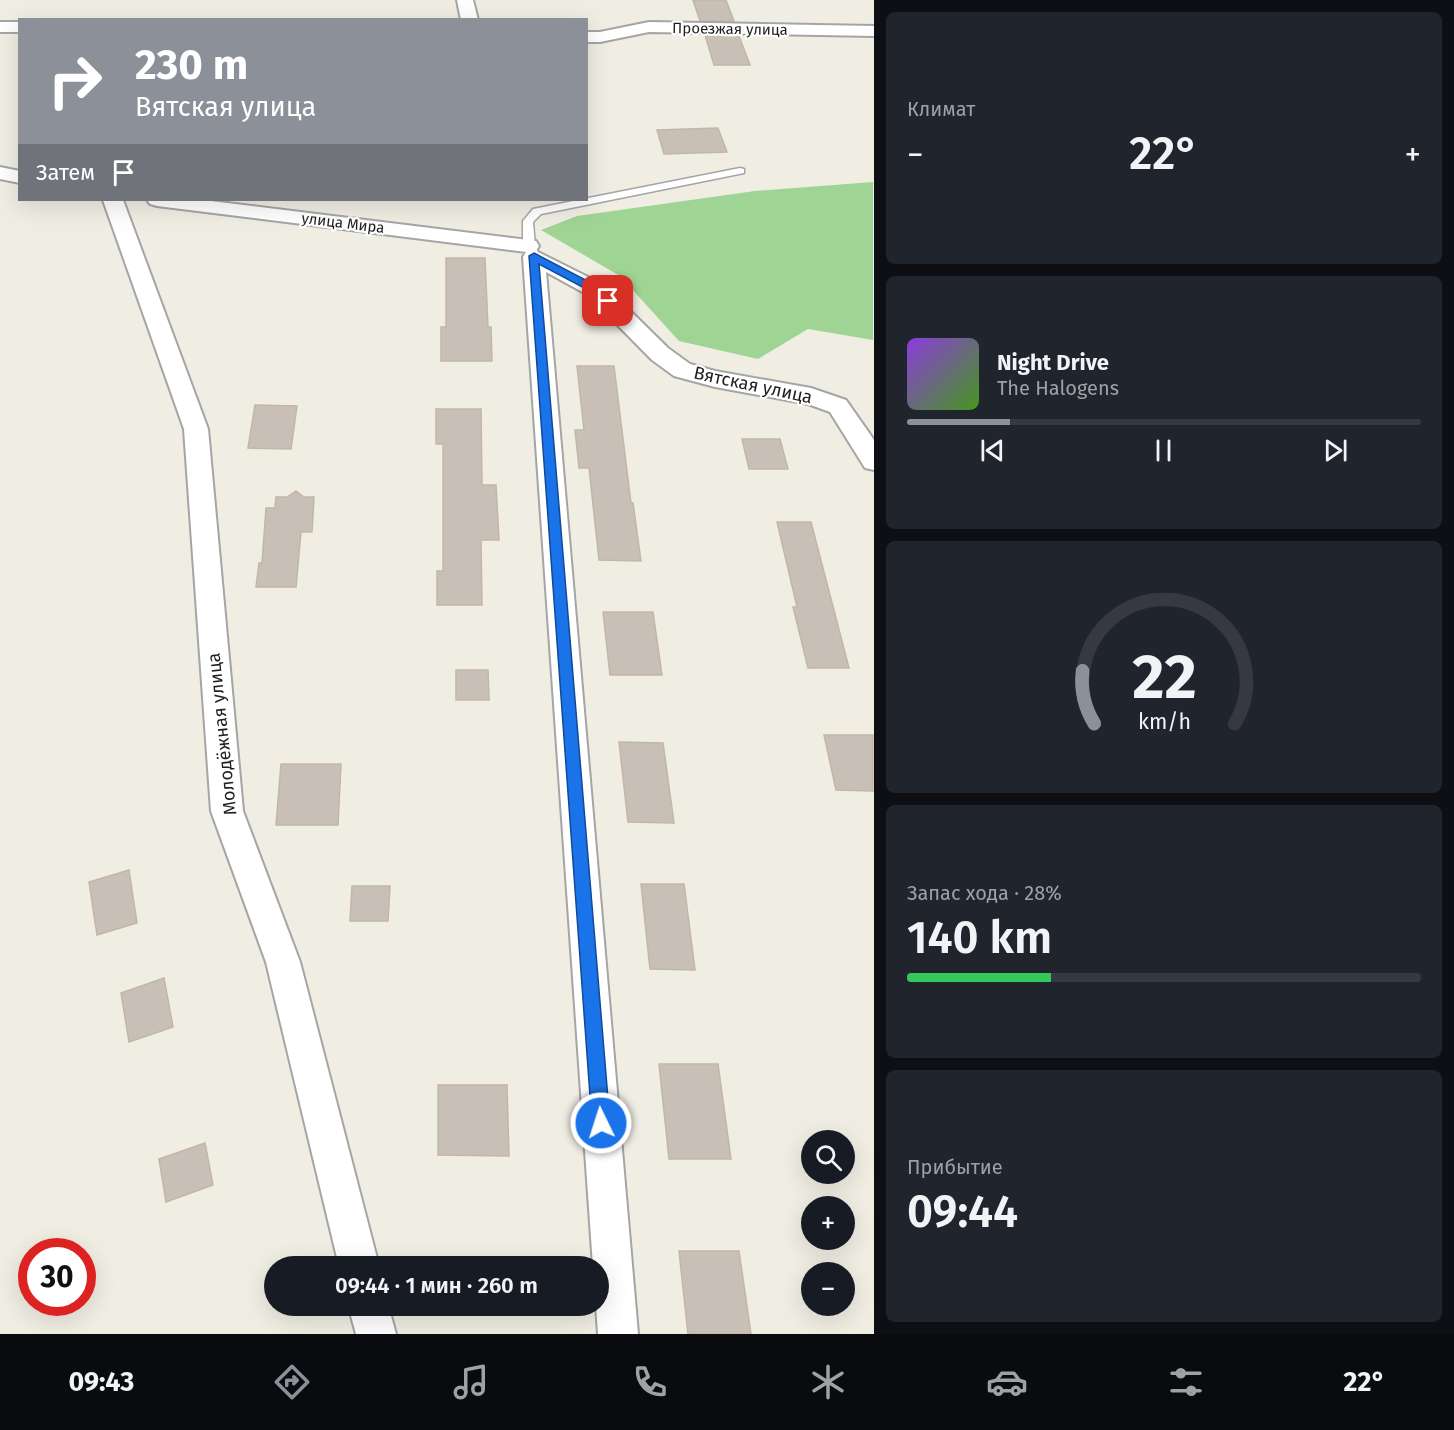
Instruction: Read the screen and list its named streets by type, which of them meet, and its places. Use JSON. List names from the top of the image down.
{
  "streets": {
    "street": [
      "Проезжая улица",
      "улица Мира",
      "Вятская улица",
      "Молодёжная улица"
    ]
  },
  "crossings": [
    ["улица Мира", "Вятская улица"]
  ],
  "page": {
    "tile": [
      "Климат",
      ["Запас хода · 28%", "140 km"],
      ["Прибытие", "09:44"]
    ],
    "turn": ["230 m", "Вятская улица"],
    "heat": ["−", "22°", "+"],
    "then": "Затем",
    "song": ["Night Drive", "The Halogens"],
    "map_buttons": ["+", "−"],
    "limit": "30",
    "trip": "09:44 · 1 мин · 260 m",
    "tabs": ["09:43", "22°"],
    "gauge": ["22", "km/h"]
  }
}
